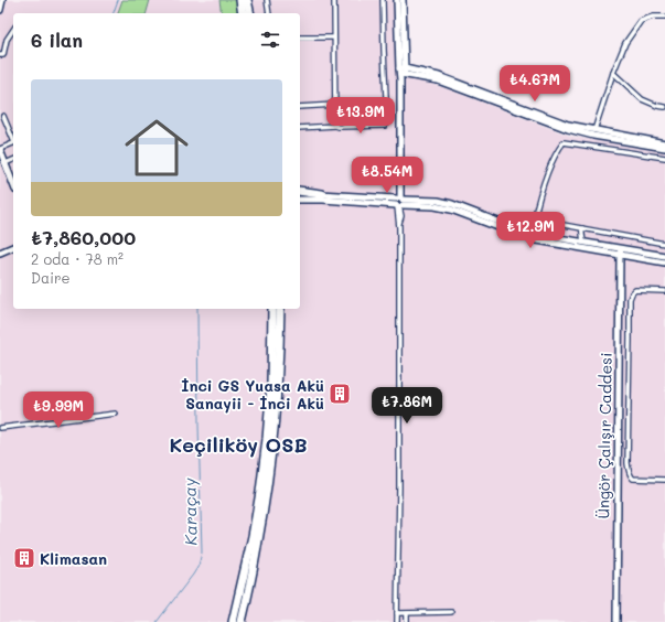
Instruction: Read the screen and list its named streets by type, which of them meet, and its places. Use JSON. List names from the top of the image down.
{
  "streets": {
    "street": ["Üngör Çalışır Caddesi"]
  },
  "districts": ["Keçiliköy OSB"],
  "water": ["Karaçay"],
  "places": {
    "building": ["İnci GS Yuasa Akü Sanayii - İnci Akü", "Klimasan"]
  },
  "page": {
    "heading": "6 ilan",
    "price": [
      "₺4.67M",
      "₺13.9M",
      "₺8.54M",
      "₺12.9M",
      "₺7.86M",
      "₺9.99M"
    ],
    "list": [
      {
        "name": "₺7,860,000",
        "note": "2 oda · 78 m² · Daire"
      }
    ]
  }
}
